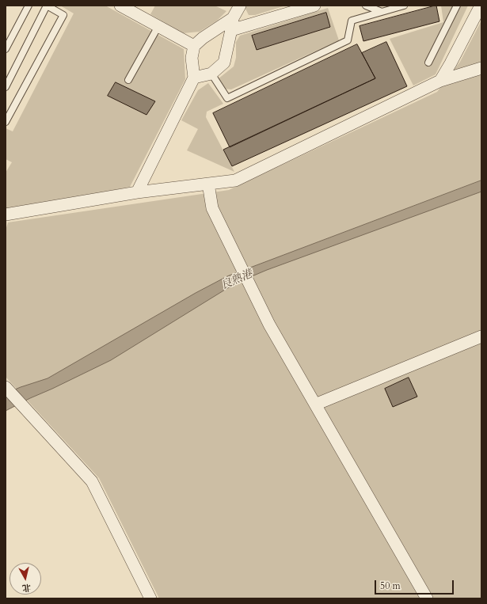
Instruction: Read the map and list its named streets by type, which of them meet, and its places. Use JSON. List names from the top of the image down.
{
  "water": ["良熟港"],
  "scale_bar": "50 m",
  "north": "bottom"
}
